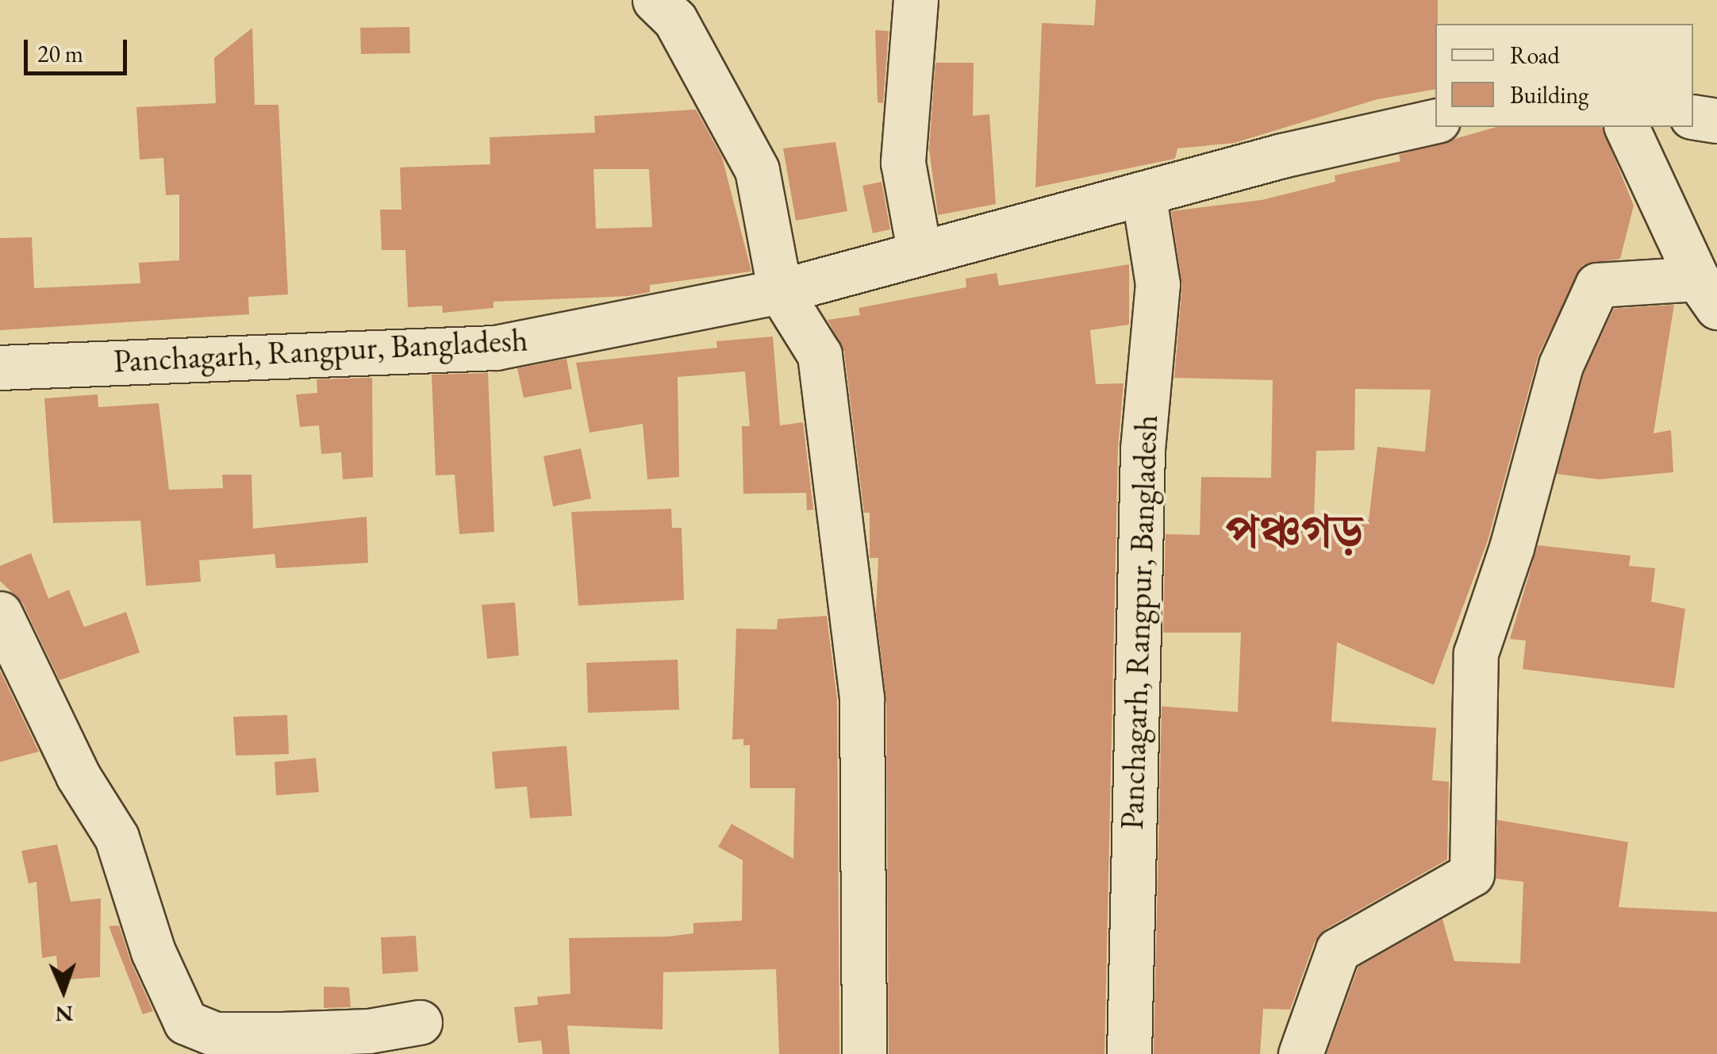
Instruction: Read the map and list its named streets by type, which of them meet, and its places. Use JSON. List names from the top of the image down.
{
  "streets": {
    "street": ["Panchagarh, Rangpur, Bangladesh"]
  },
  "districts": ["পঞ্চগড়"],
  "legend": ["Road", "Building"],
  "scale_bar": "20 m",
  "north": "bottom"
}
